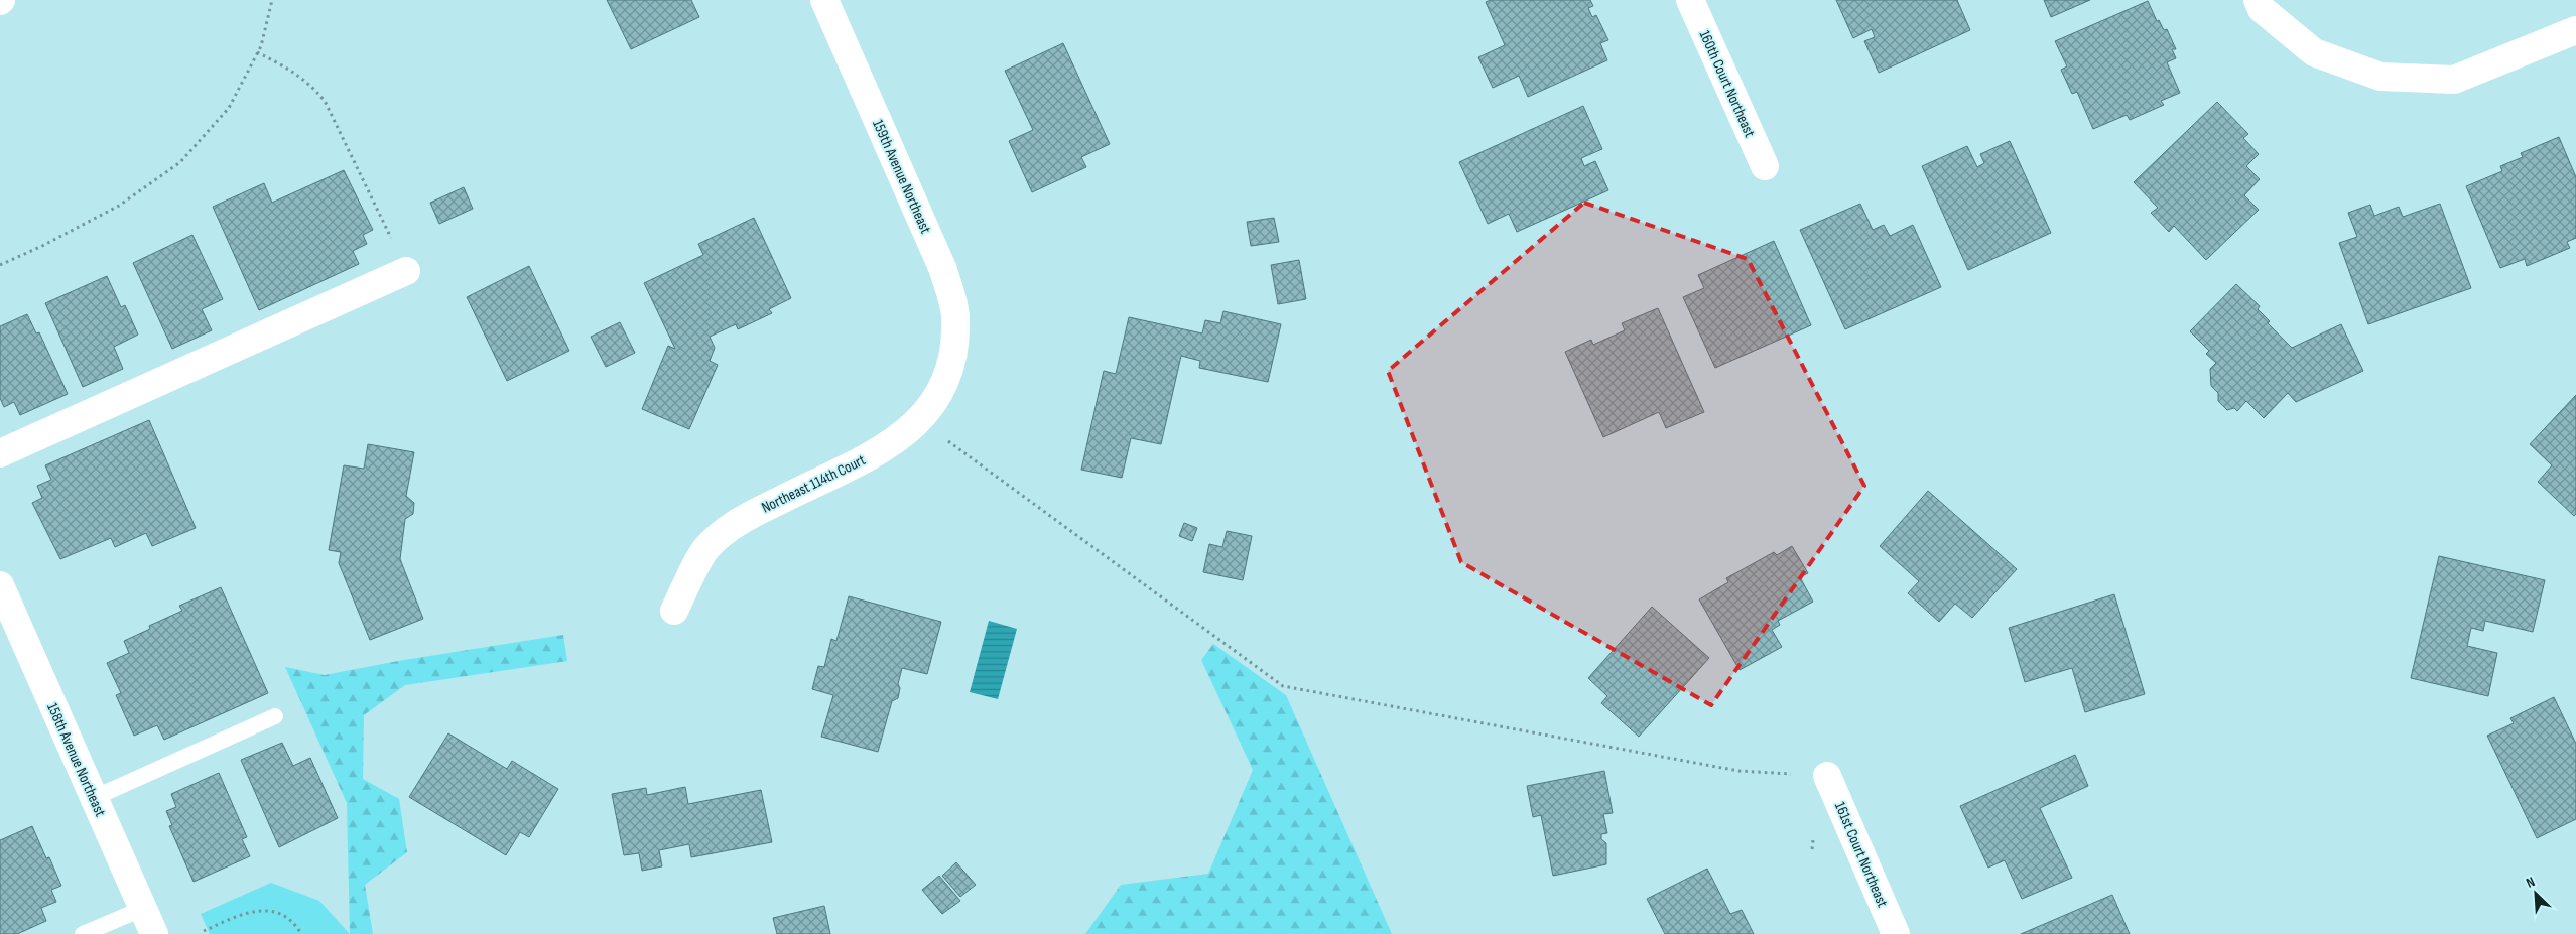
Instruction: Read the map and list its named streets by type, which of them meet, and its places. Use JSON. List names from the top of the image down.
{
  "streets": {
    "street": [
      "160th Court Northeast",
      "159th Avenue Northeast",
      "Northeast 114th Court",
      "158th Avenue Northeast",
      "161st Court Northeast"
    ]
  },
  "crossings": [
    ["159th Avenue Northeast", "Northeast 114th Court"]
  ],
  "north": "top left"
}
